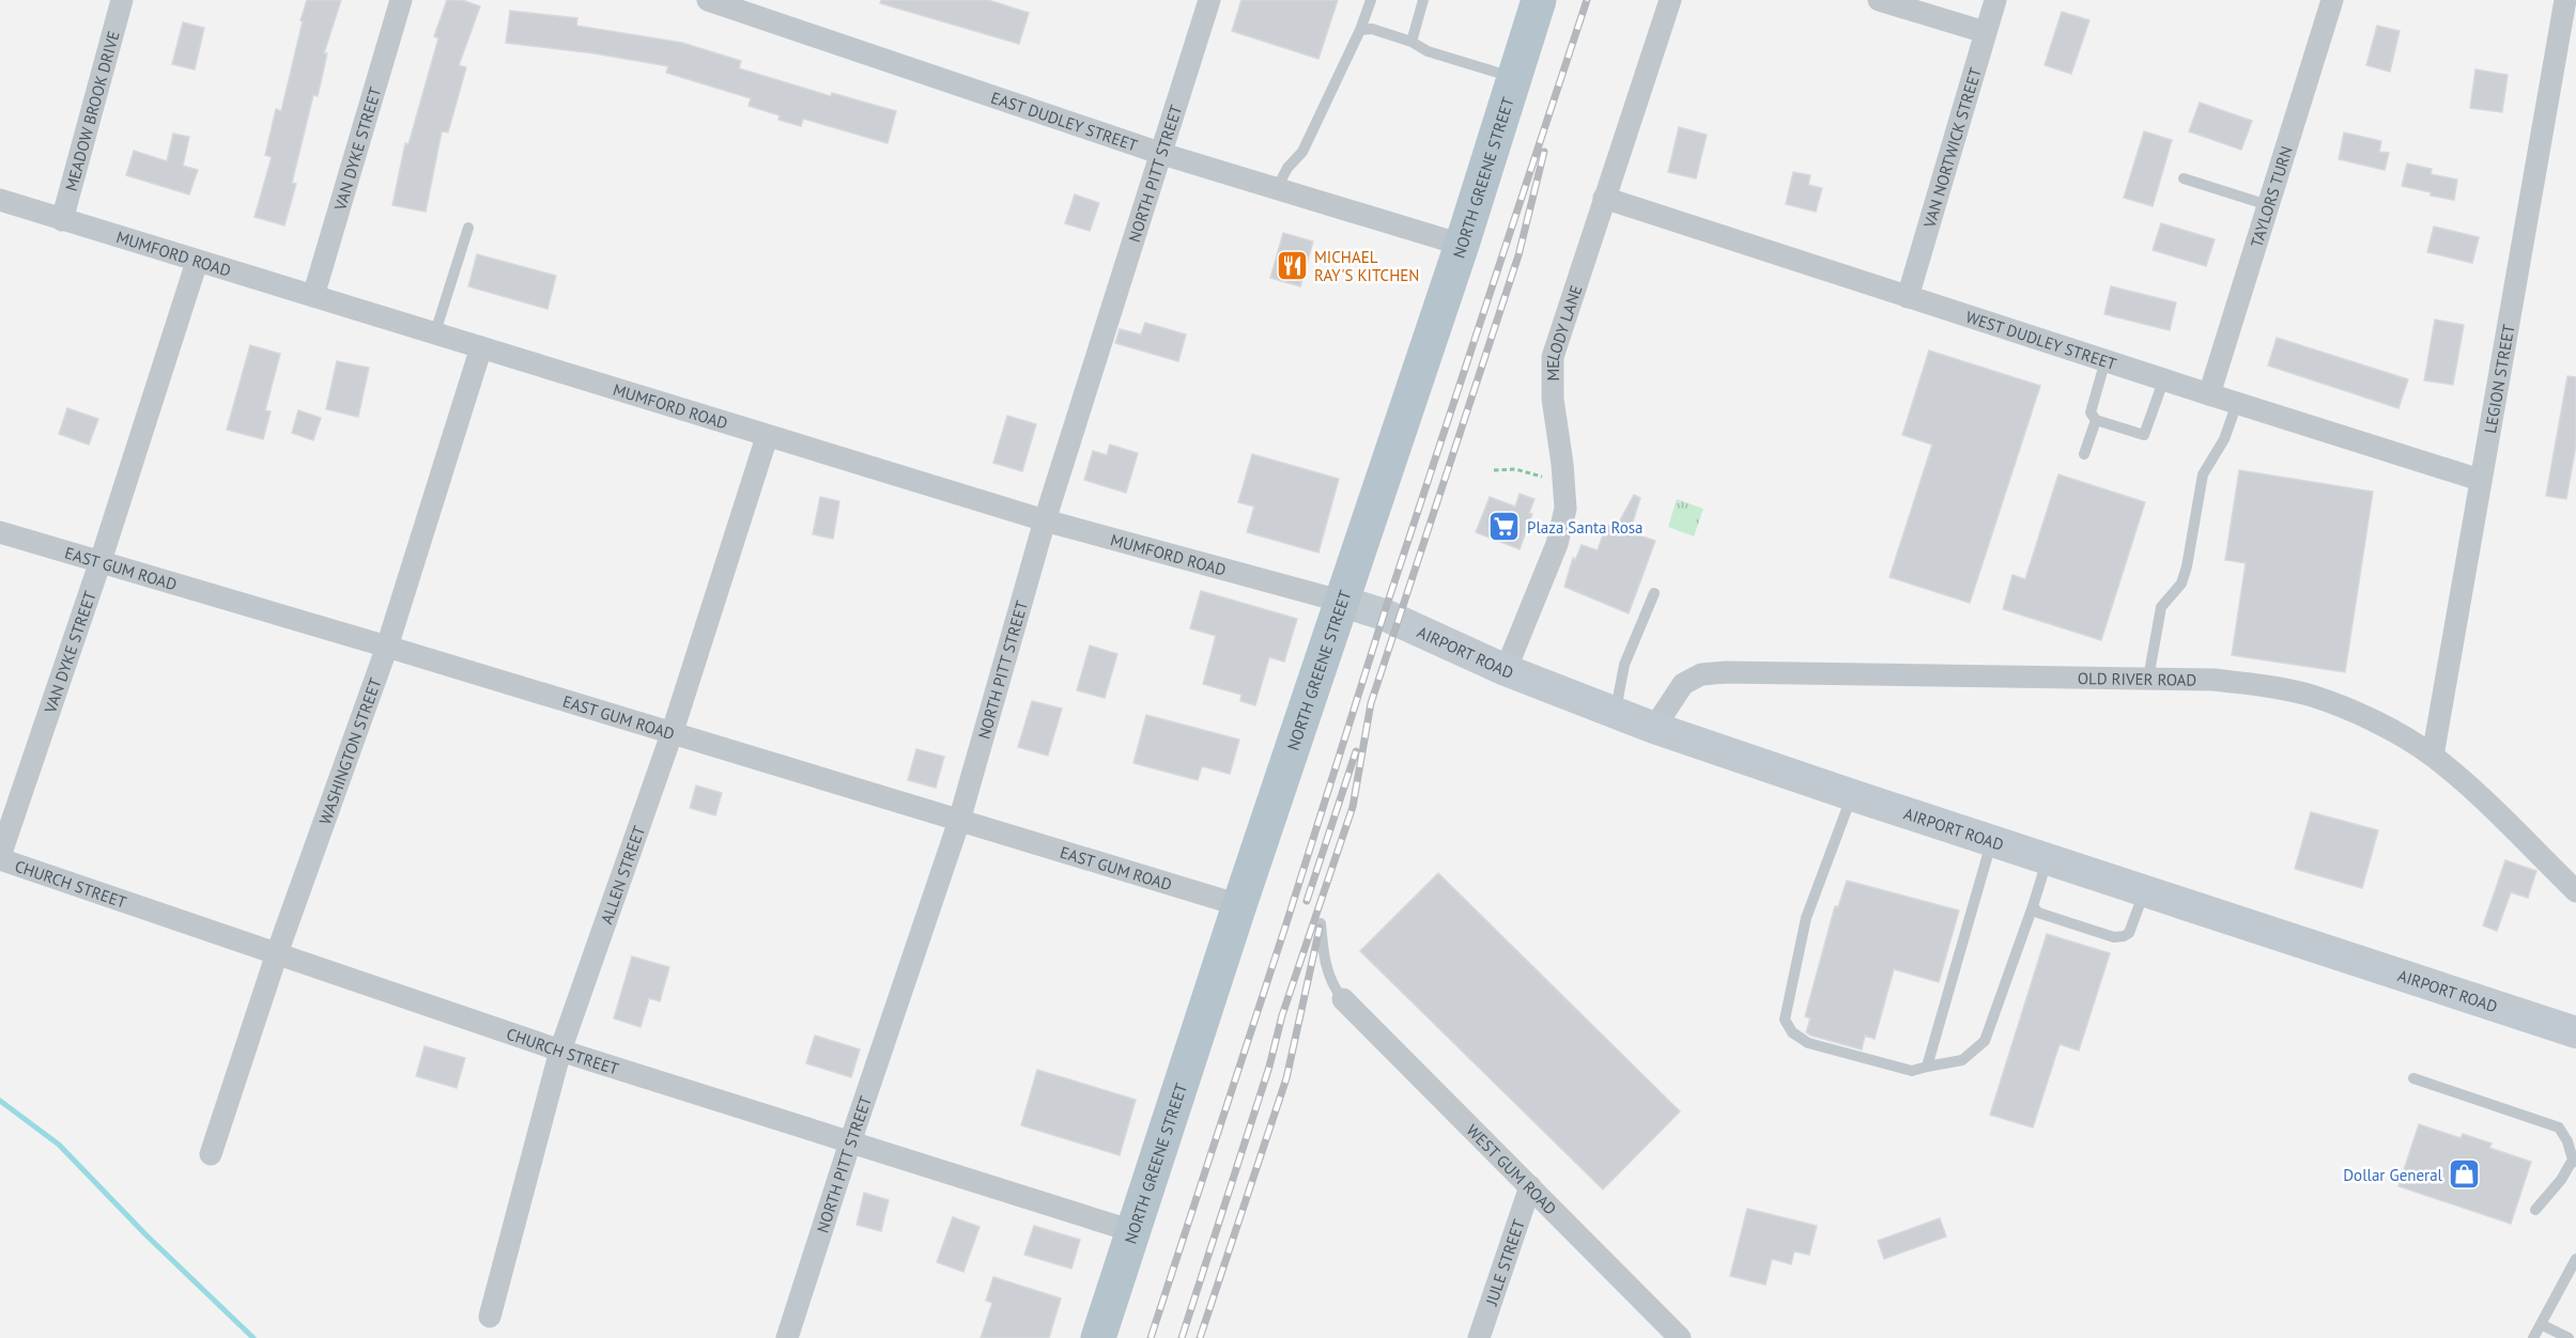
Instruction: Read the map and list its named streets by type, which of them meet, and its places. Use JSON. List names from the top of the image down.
{
  "streets": {
    "main road": ["NORTH GREENE STREET"],
    "street": [
      "MEADOW BROOK DRIVE",
      "EAST DUDLEY STREET",
      "VAN DYKE STREET",
      "VAN NORTWICK STREET",
      "NORTH PITT STREET",
      "TAYLORS TURN",
      "MUMFORD ROAD",
      "MELODY LANE",
      "WEST DUDLEY STREET",
      "LEGION STREET",
      "EAST GUM ROAD",
      "AIRPORT ROAD",
      "OLD RIVER ROAD",
      "WASHINGTON STREET",
      "ALLEN STREET",
      "CHURCH STREET",
      "WEST GUM ROAD",
      "JULE STREET"
    ]
  },
  "crossings": [
    ["MEADOW BROOK DRIVE", "MUMFORD ROAD"],
    ["EAST DUDLEY STREET", "NORTH PITT STREET"],
    ["EAST DUDLEY STREET", "NORTH GREENE STREET"],
    ["VAN DYKE STREET", "MUMFORD ROAD"],
    ["VAN DYKE STREET", "EAST GUM ROAD"],
    ["VAN DYKE STREET", "CHURCH STREET"],
    ["VAN NORTWICK STREET", "WEST DUDLEY STREET"],
    ["NORTH PITT STREET", "MUMFORD ROAD"],
    ["NORTH PITT STREET", "EAST GUM ROAD"],
    ["NORTH PITT STREET", "CHURCH STREET"],
    ["NORTH GREENE STREET", "MUMFORD ROAD"],
    ["NORTH GREENE STREET", "EAST GUM ROAD"],
    ["NORTH GREENE STREET", "AIRPORT ROAD"],
    ["NORTH GREENE STREET", "CHURCH STREET"],
    ["TAYLORS TURN", "WEST DUDLEY STREET"],
    ["MUMFORD ROAD", "AIRPORT ROAD"],
    ["MUMFORD ROAD", "WASHINGTON STREET"],
    ["MUMFORD ROAD", "ALLEN STREET"],
    ["MELODY LANE", "WEST DUDLEY STREET"],
    ["MELODY LANE", "AIRPORT ROAD"],
    ["WEST DUDLEY STREET", "LEGION STREET"],
    ["LEGION STREET", "OLD RIVER ROAD"],
    ["EAST GUM ROAD", "WASHINGTON STREET"],
    ["EAST GUM ROAD", "ALLEN STREET"],
    ["AIRPORT ROAD", "OLD RIVER ROAD"],
    ["WASHINGTON STREET", "CHURCH STREET"],
    ["ALLEN STREET", "CHURCH STREET"],
    ["WEST GUM ROAD", "JULE STREET"]
  ],
  "places": {
    "restaurant": ["MICHAEL RAY'S KITCHEN"],
    "supermarket": ["Plaza Santa Rosa"],
    "shop": ["Dollar General"]
  }
}
